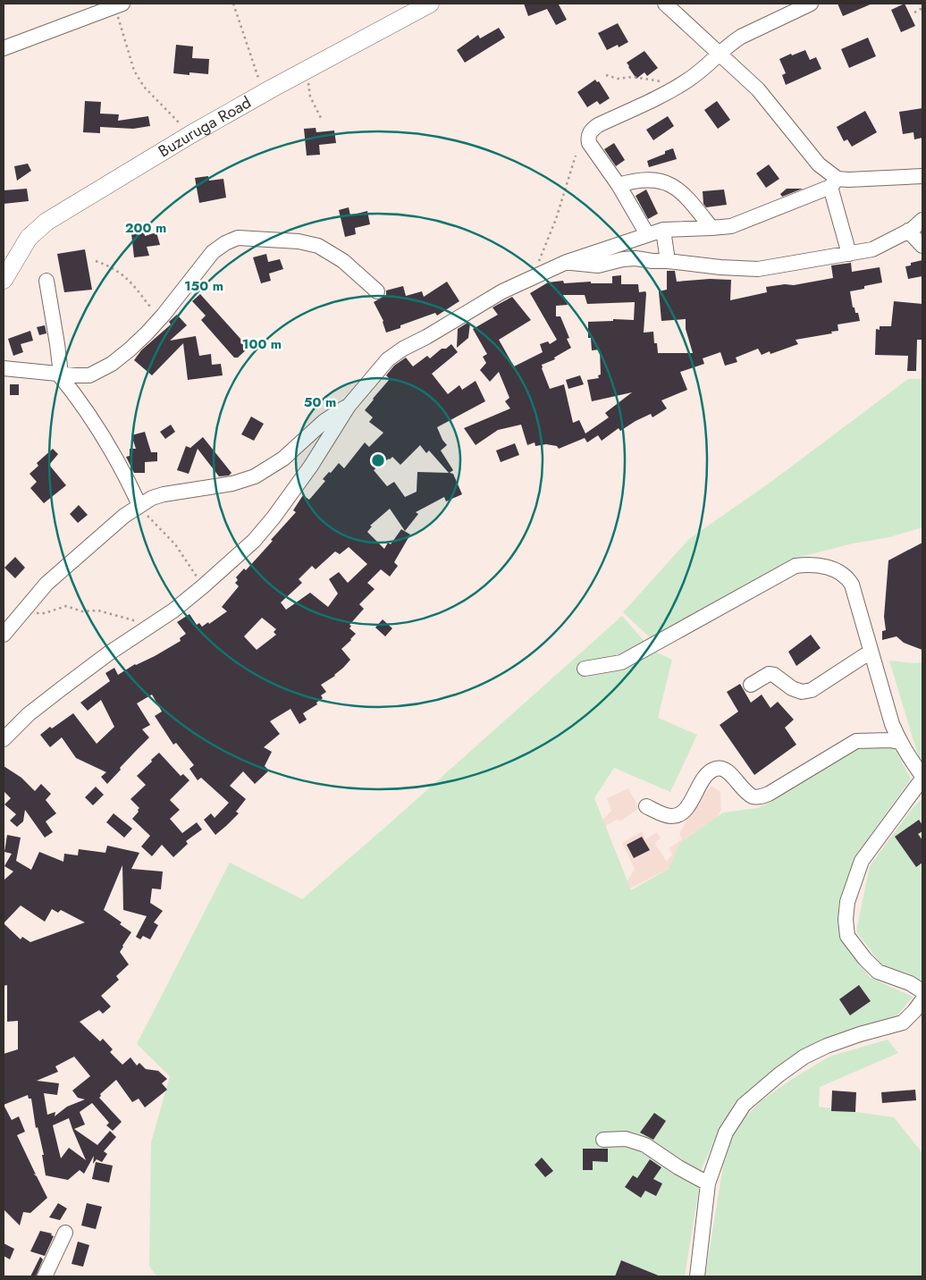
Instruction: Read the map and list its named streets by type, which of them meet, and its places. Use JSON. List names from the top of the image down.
{
  "streets": {
    "main road": ["Buzuruga Road"]
  },
  "rings": [
    "200 m",
    "150 m",
    "100 m",
    "50 m"
  ]
}
